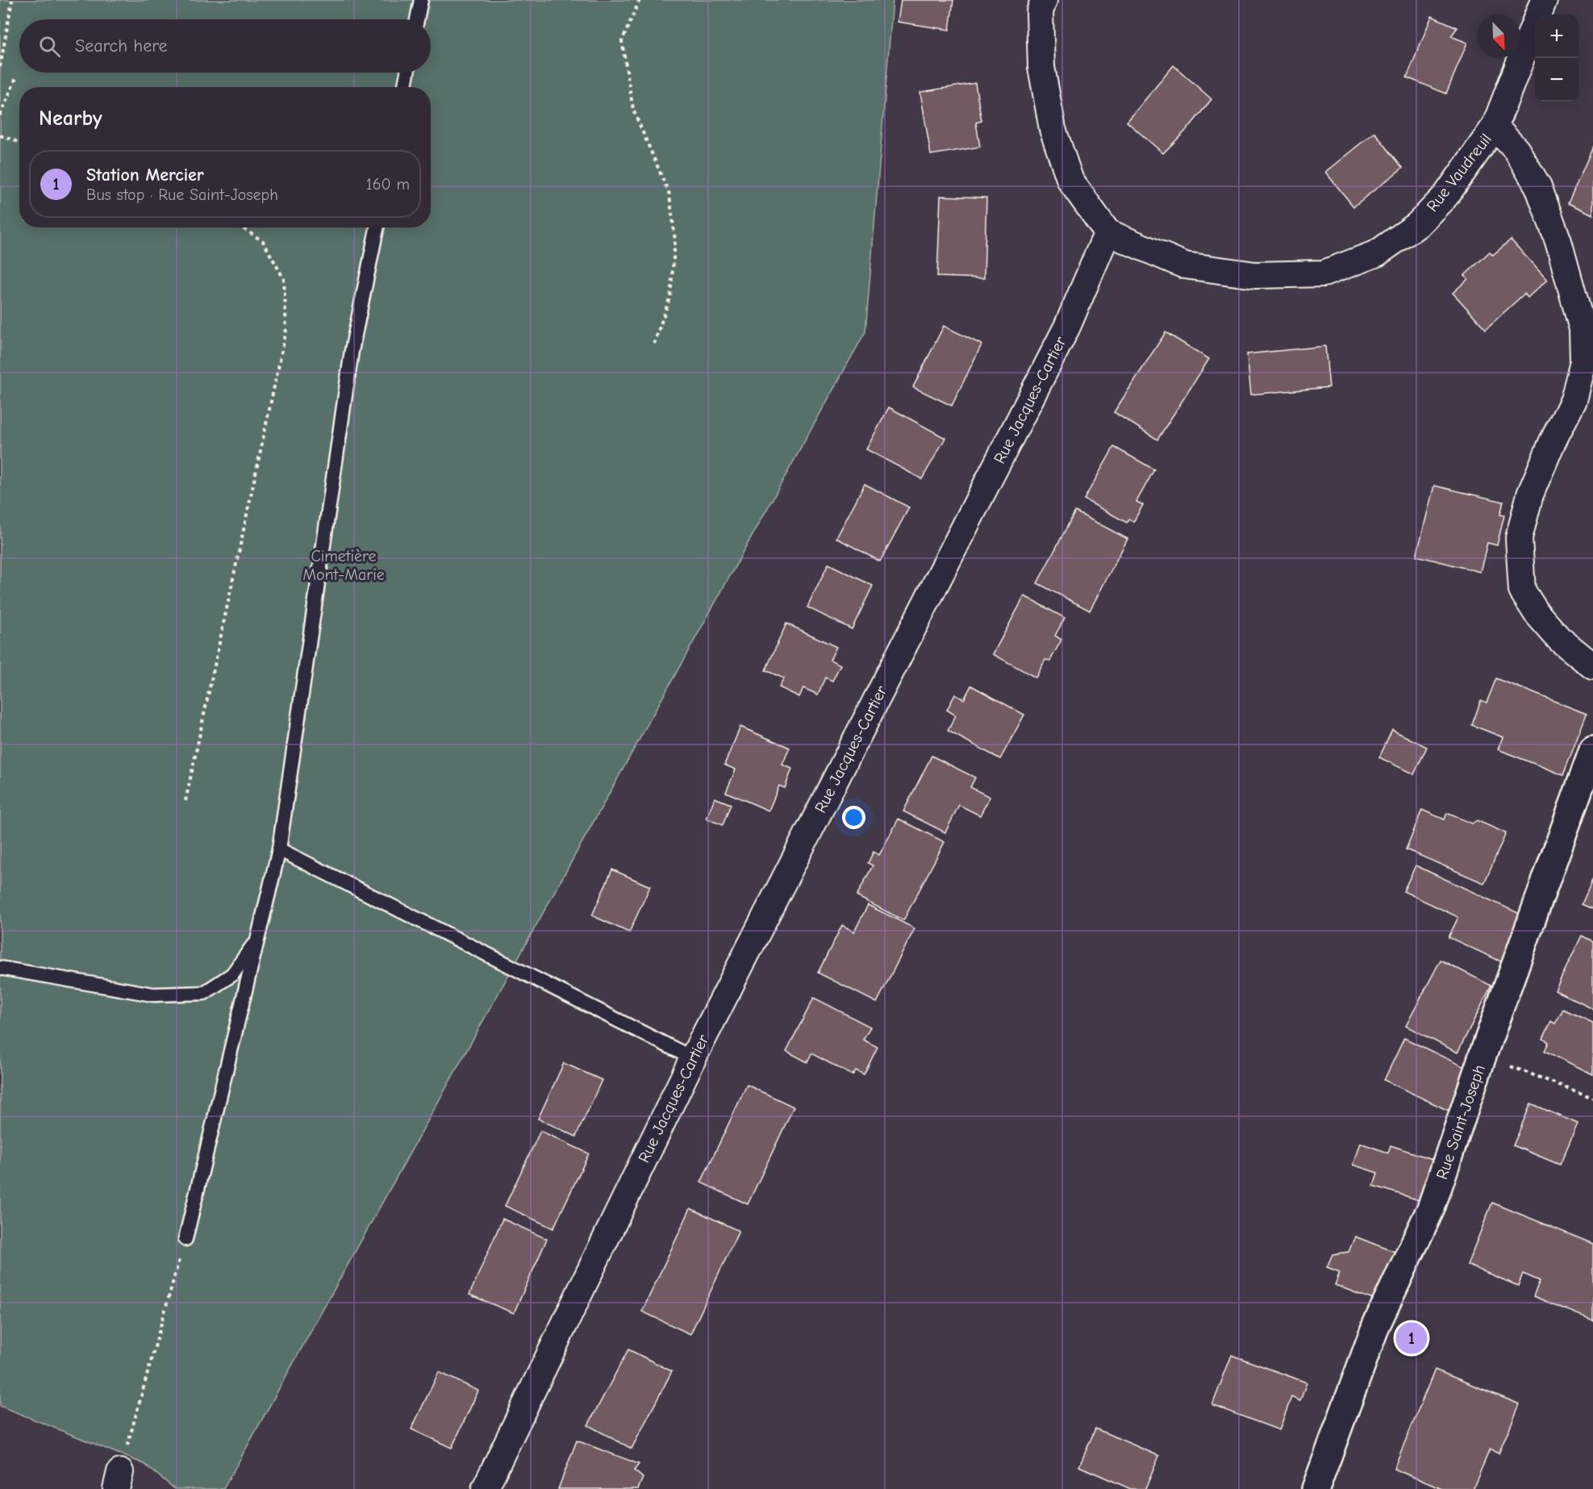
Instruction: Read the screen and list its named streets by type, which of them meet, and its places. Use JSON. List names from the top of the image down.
{
  "streets": {
    "street": ["Rue Vaudreuil", "Rue Jacques-Cartier", "Rue Saint-Joseph"]
  },
  "crossings": [
    ["Rue Vaudreuil", "Rue Jacques-Cartier"]
  ],
  "parks": ["Cimetière Mont-Marie"],
  "north": "bottom right",
  "page": {
    "map_buttons": ["+", "−"],
    "search": "Search here",
    "heading": "Nearby",
    "list": [
      {
        "mark": "1",
        "name": "Station Mercier",
        "note": "Bus stop · Rue Saint-Joseph",
        "value": "160 m"
      }
    ],
    "pins": "1"
  }
}
